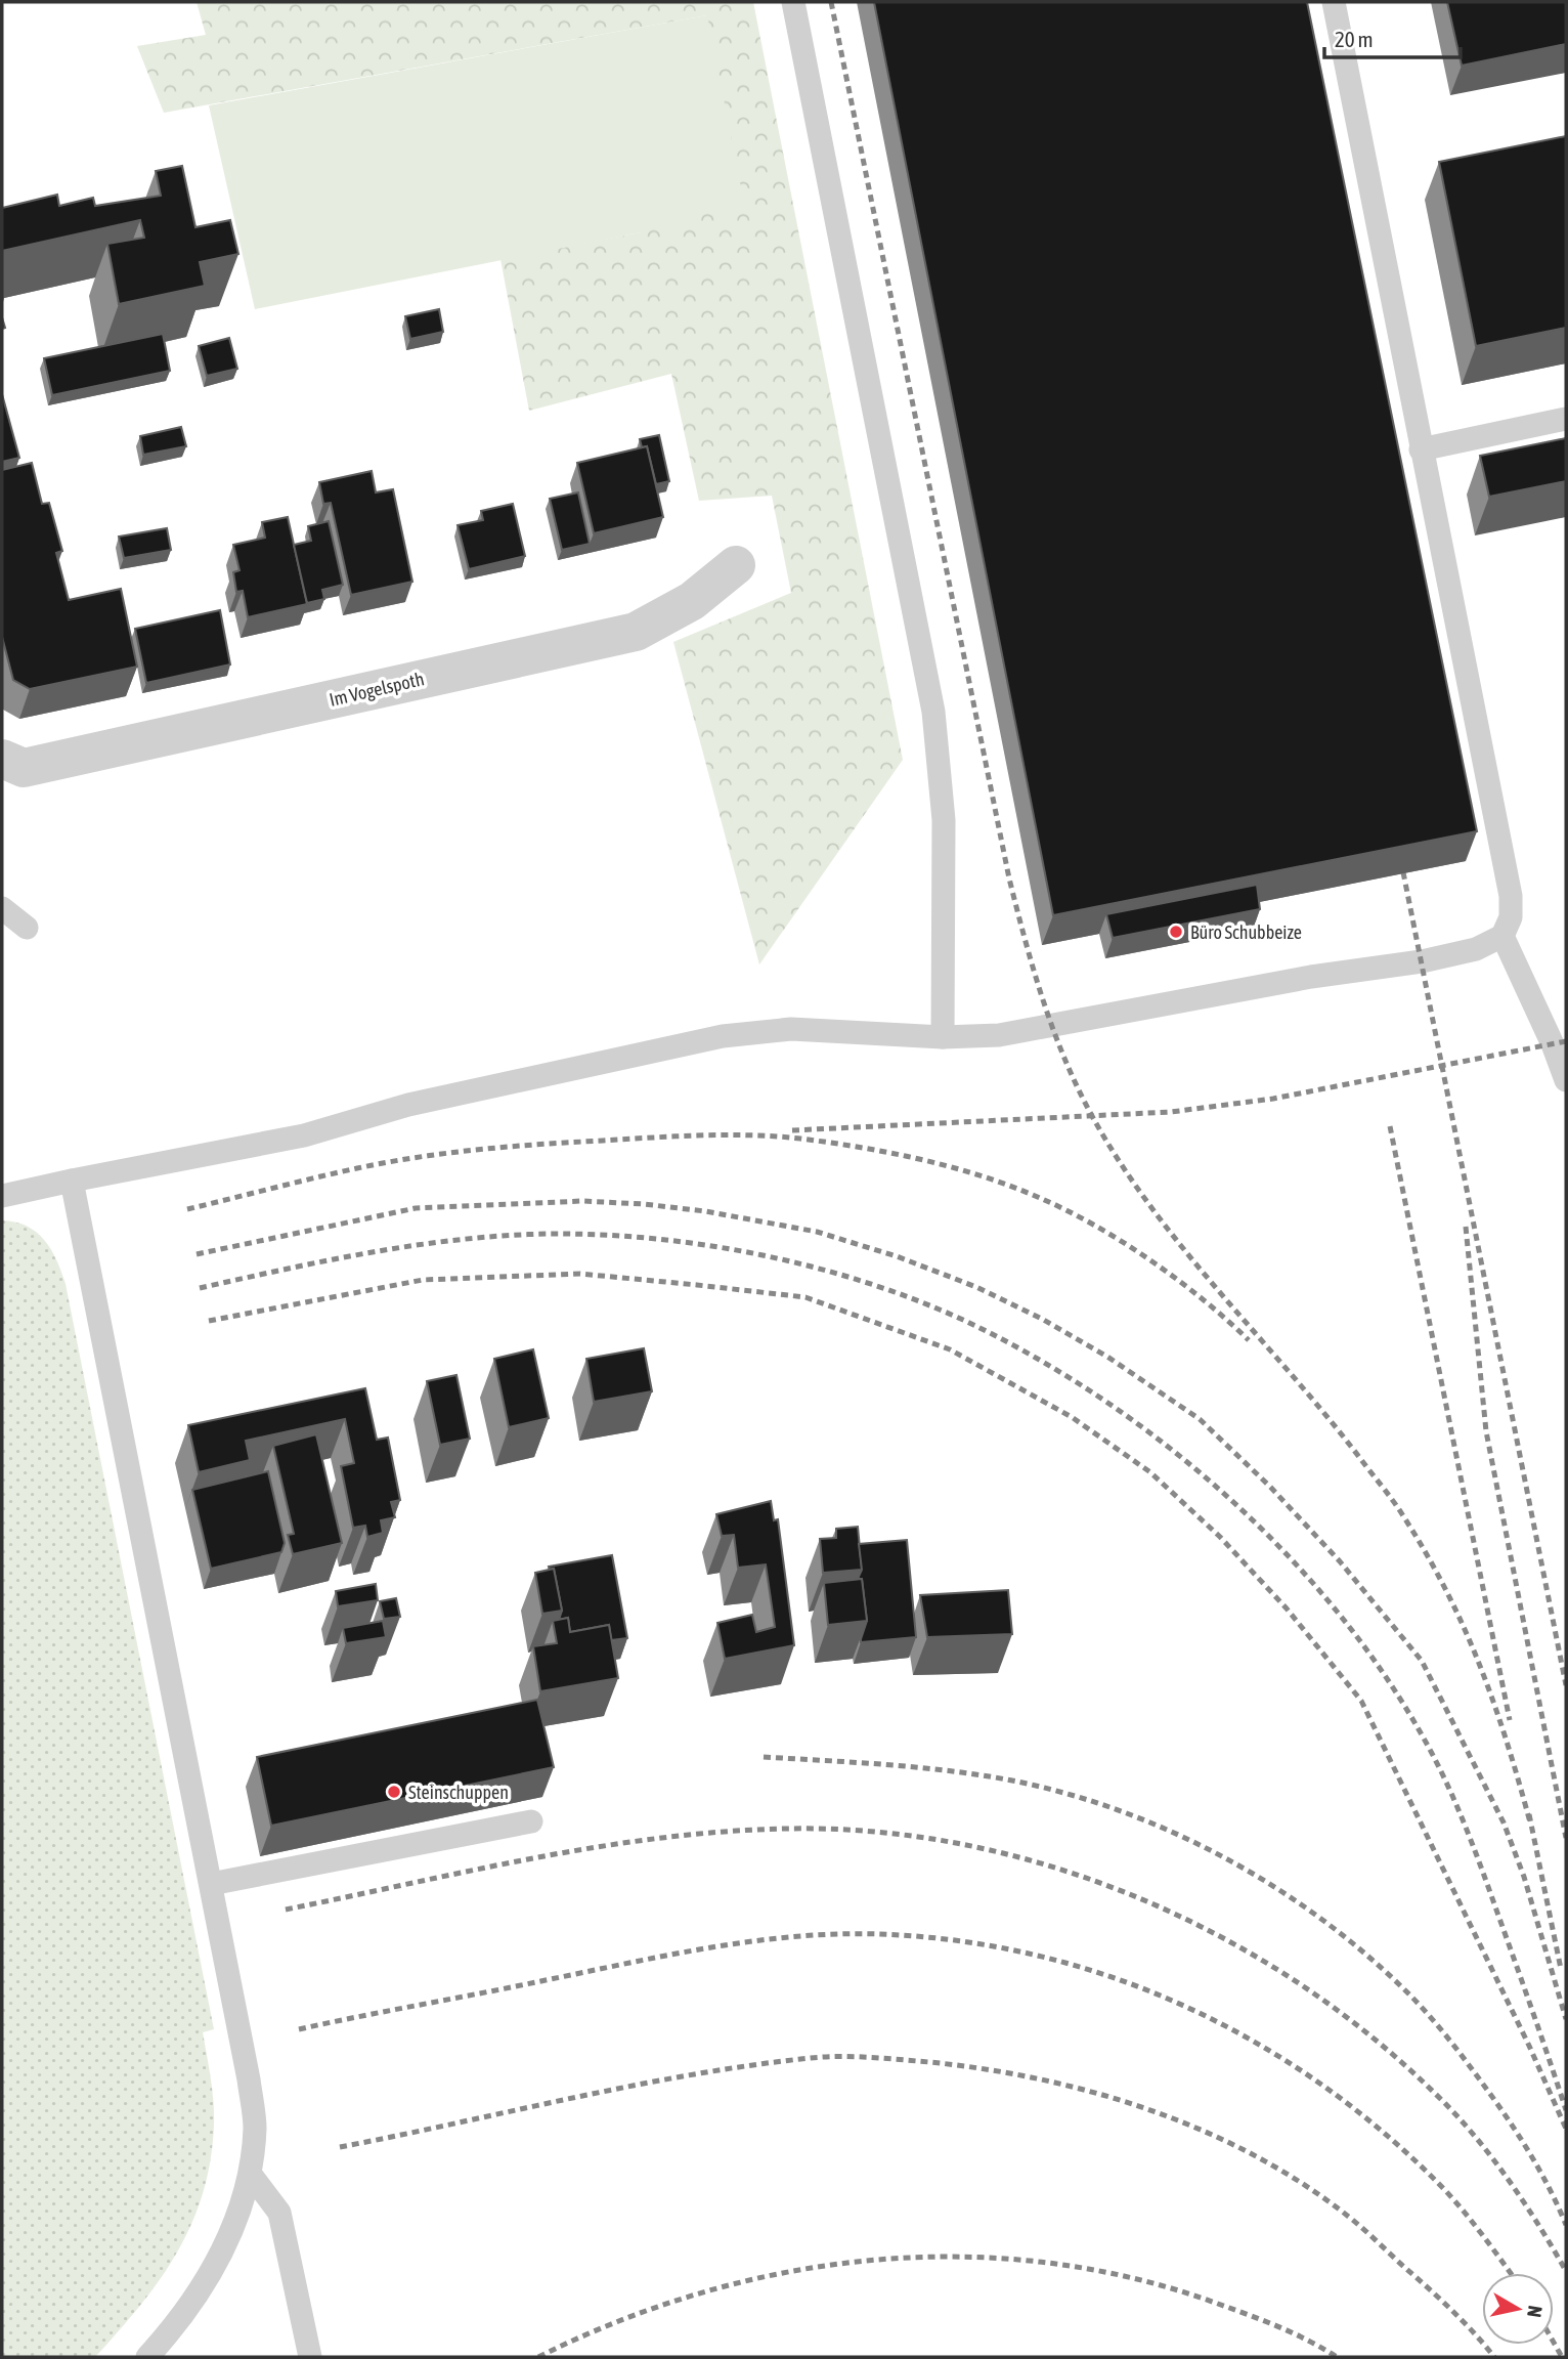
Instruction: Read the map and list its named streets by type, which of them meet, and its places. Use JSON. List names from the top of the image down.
{
  "streets": {
    "street": ["Im Vogelspoth"]
  },
  "places": ["Büro Schubbeize", "Steinschuppen"],
  "scale_bar": "20 m",
  "north": "right"
}
